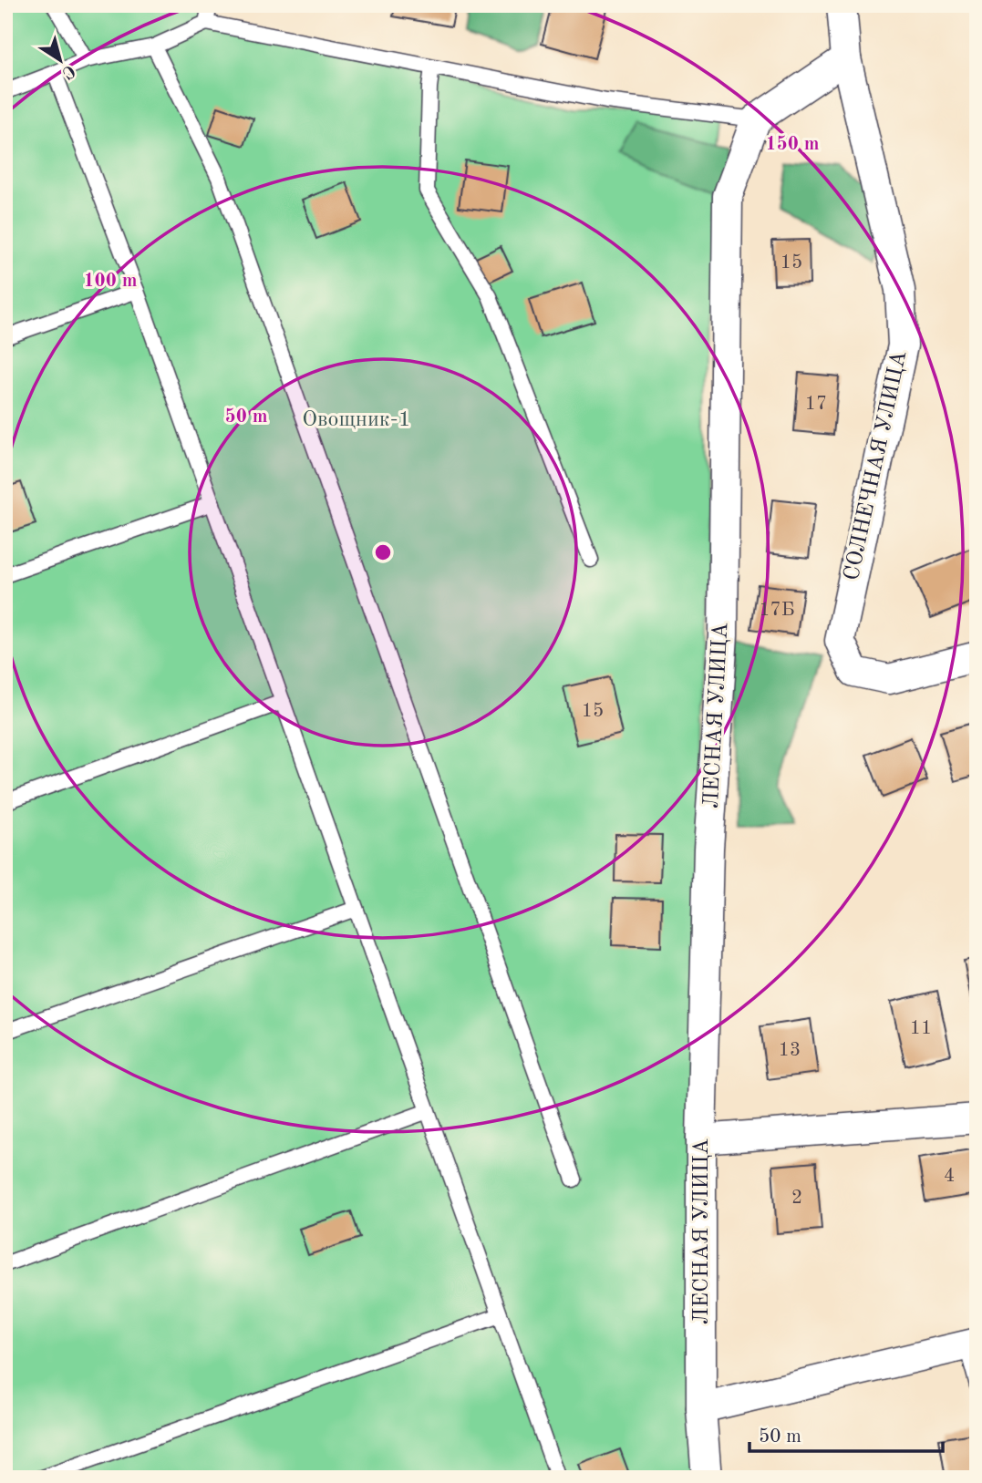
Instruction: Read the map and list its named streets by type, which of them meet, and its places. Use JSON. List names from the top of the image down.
{
  "streets": {
    "street": ["СОЛНЕЧНАЯ УЛИЦА", "ЛЕСНАЯ УЛИЦА"]
  },
  "parks": ["Овощник-1"],
  "house_numbers": [
    "15",
    "17",
    "17Б",
    "15",
    "11",
    "13",
    "4",
    "2"
  ],
  "scale_bar": "50 m",
  "north": "bottom right",
  "rings": ["150 m", "100 m", "50 m"]
}
